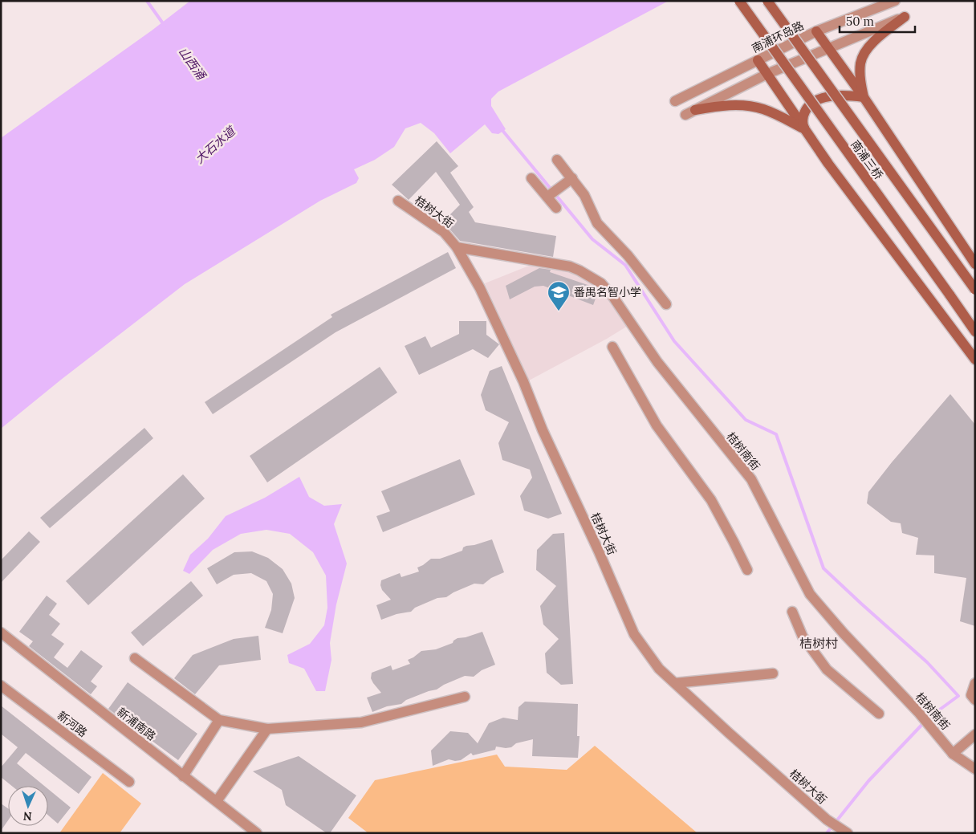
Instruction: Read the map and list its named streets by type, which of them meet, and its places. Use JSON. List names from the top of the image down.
{
  "streets": {
    "main road": ["南浦三桥"],
    "street": [
      "南浦环岛路",
      "桔树大街",
      "桔树南街",
      "新河路",
      "新浦南路"
    ]
  },
  "crossings": [
    ["桔树大街", "桔树南街"]
  ],
  "districts": ["桔树村"],
  "water": ["山西涌", "大石水道"],
  "places": {
    "school or university": ["番禺名智小学"]
  },
  "scale_bar": "50 m",
  "north": "bottom"
}
